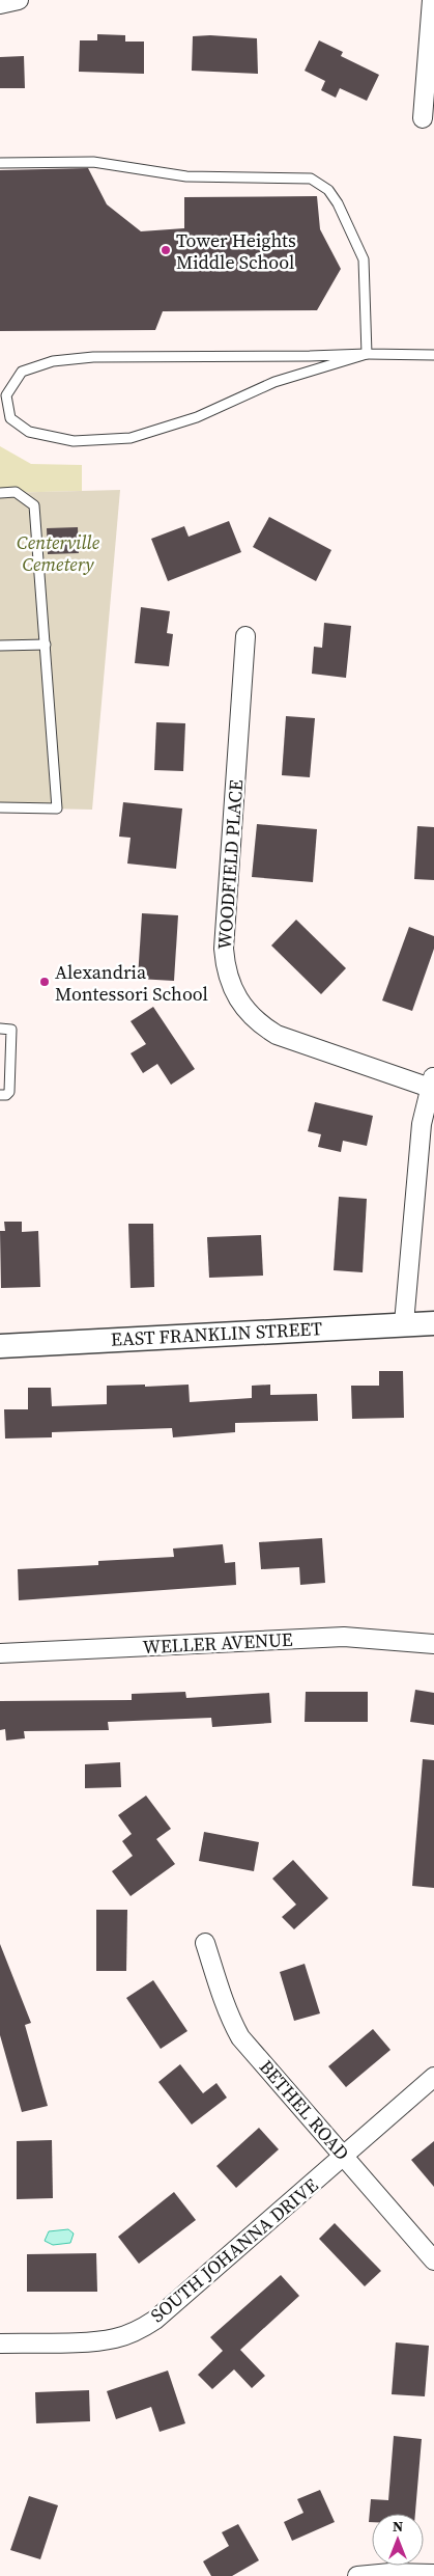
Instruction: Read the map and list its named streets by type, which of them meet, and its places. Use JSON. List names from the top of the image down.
{
  "streets": {
    "street": [
      "WOODFIELD PLACE",
      "EAST FRANKLIN STREET",
      "WELLER AVENUE",
      "BETHEL ROAD",
      "SOUTH JOHANNA DRIVE"
    ]
  },
  "crossings": [
    ["BETHEL ROAD", "SOUTH JOHANNA DRIVE"]
  ],
  "parks": ["Centerville Cemetery"],
  "places": ["Tower Heights Middle School", "Alexandria Montessori School"],
  "north": "top"
}
